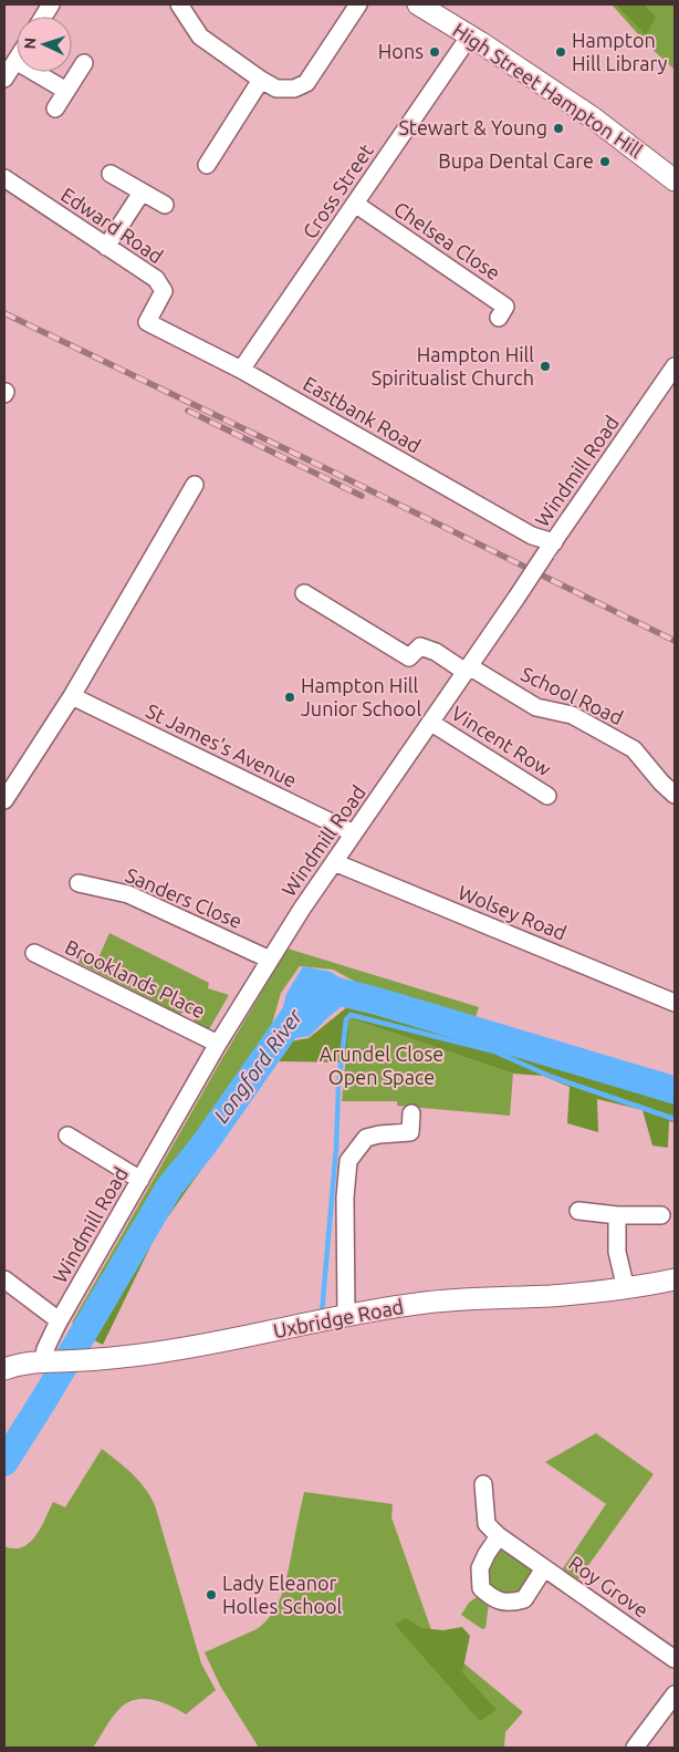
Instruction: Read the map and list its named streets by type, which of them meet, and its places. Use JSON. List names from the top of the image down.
{
  "streets": {
    "main road": ["High Street Hampton Hill", "Uxbridge Road"],
    "street": [
      "Cross Street",
      "Edward Road",
      "Chelsea Close",
      "Eastbank Road",
      "Windmill Road",
      "School Road",
      "Vincent Row",
      "St James's Avenue",
      "Sanders Close",
      "Wolsey Road",
      "Brooklands Place",
      "Roy Grove"
    ]
  },
  "crossings": [
    ["High Street Hampton Hill", "Cross Street"],
    ["Cross Street", "Chelsea Close"],
    ["Cross Street", "Eastbank Road"],
    ["Edward Road", "Eastbank Road"],
    ["Eastbank Road", "Windmill Road"],
    ["Windmill Road", "School Road"],
    ["Windmill Road", "Vincent Row"],
    ["Windmill Road", "St James's Avenue"],
    ["Windmill Road", "Sanders Close"],
    ["Windmill Road", "Wolsey Road"],
    ["Windmill Road", "Brooklands Place"],
    ["Windmill Road", "Uxbridge Road"]
  ],
  "water": ["Longford River"],
  "parks": ["Arundel Close Open Space"],
  "places": [
    "Hons",
    "Hampton Hill Library",
    "Stewart & Young",
    "Bupa Dental Care",
    "Hampton Hill Spiritualist Church",
    "Hampton Hill Junior School",
    "Lady Eleanor Holles School"
  ],
  "north": "left"
}
